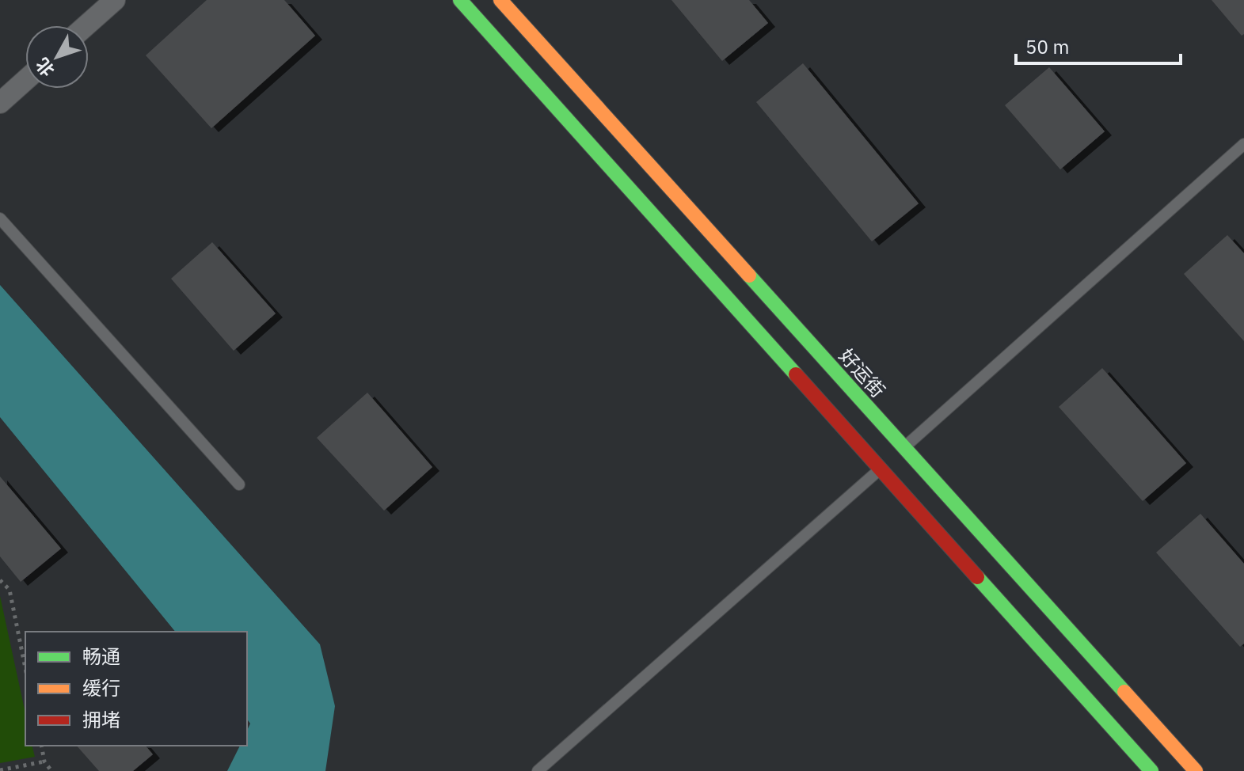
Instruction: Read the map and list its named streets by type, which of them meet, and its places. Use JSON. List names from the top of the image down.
{
  "streets": {
    "street": ["好运街"]
  },
  "legend": ["畅通", "缓行", "拥堵"],
  "scale_bar": "50 m",
  "north": "bottom left"
}
